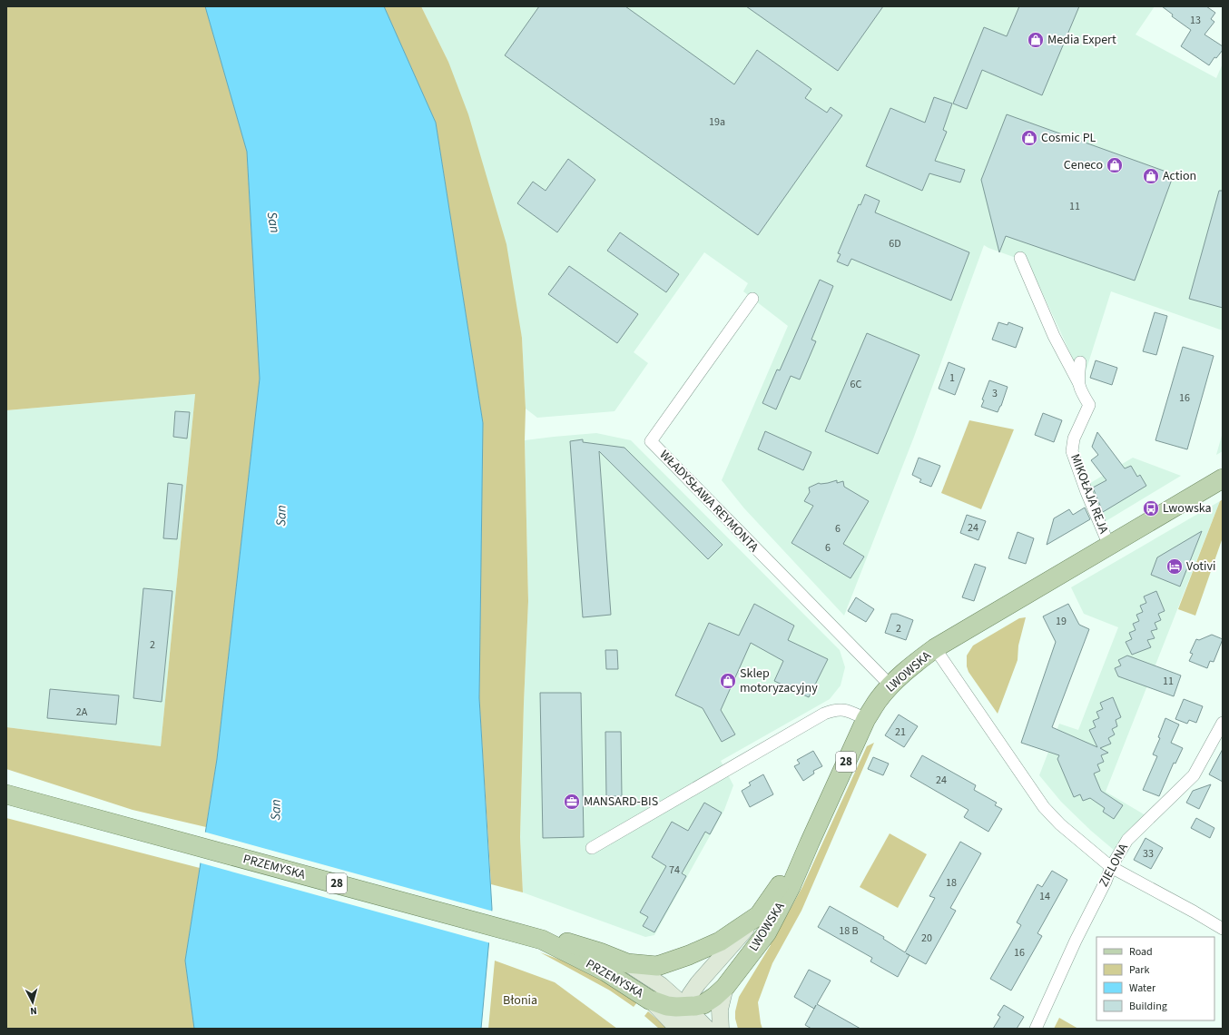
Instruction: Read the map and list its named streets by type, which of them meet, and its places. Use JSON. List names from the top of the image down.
{
  "streets": {
    "main road": ["LWOWSKA", "28", "PRZEMYSKA"],
    "street": ["MIKOŁAJA REJA", "WŁADYSŁAWA REYMONTA", "ZIELONA"]
  },
  "crossings": [
    ["MIKOŁAJA REJA", "LWOWSKA"],
    ["WŁADYSŁAWA REYMONTA", "LWOWSKA"],
    ["LWOWSKA", "PRZEMYSKA"]
  ],
  "water": ["San"],
  "parks": ["Błonia"],
  "places": {
    "shop": [
      "Media Expert",
      "Cosmic PL",
      "Ceneco",
      "Action",
      "Sklep motoryzacyjny"
    ],
    "bus stop": ["Lwowska"],
    "hotel": ["Votivi"],
    "office": ["MANSARD-BIS"]
  },
  "house_numbers": [
    "13",
    "19a",
    "11",
    "6D",
    "1",
    "6C",
    "3",
    "16",
    "24",
    "6",
    "6",
    "19",
    "2",
    "2",
    "11",
    "2A",
    "21",
    "24",
    "33",
    "74",
    "18",
    "14",
    "18 B",
    "20",
    "16"
  ],
  "legend": [
    "Road",
    "Park",
    "Water",
    "Building"
  ],
  "north": "bottom"
}
